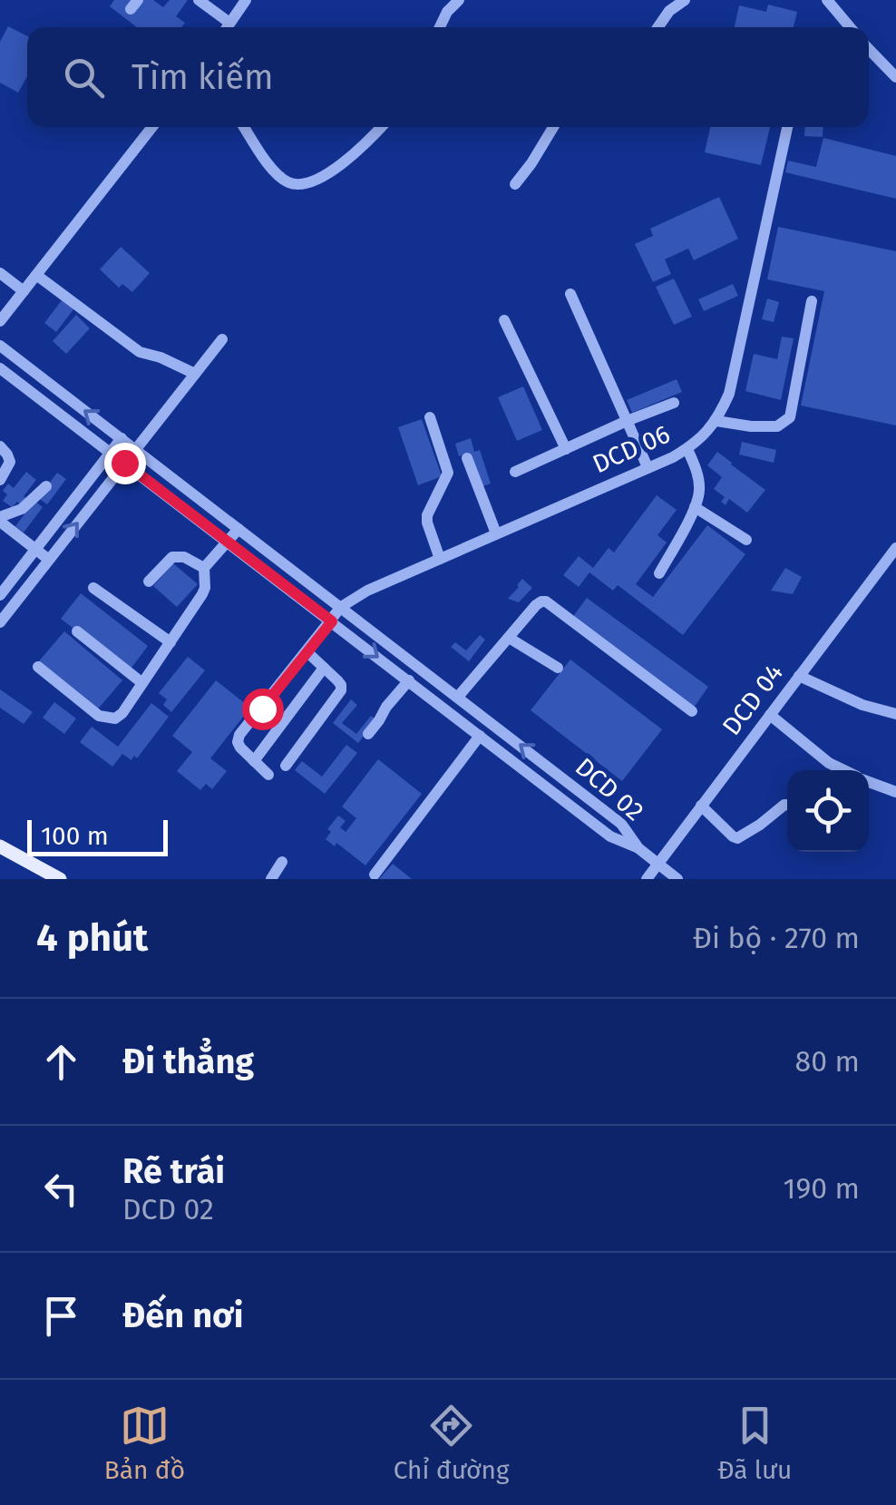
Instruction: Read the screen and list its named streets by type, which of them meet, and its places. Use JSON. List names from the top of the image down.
{
  "streets": {
    "street": ["DCD 06", "DCD 04", "DCD 02"]
  },
  "crossings": [
    ["DCD 06", "DCD 02"]
  ],
  "scale_bar": "100 m",
  "page": {
    "search": "Tìm kiếm",
    "scale": "100 m",
    "heading": ["4 phút", "Đi bộ · 270 m"],
    "list": [
      ["Đi thẳng", "80 m"],
      ["Rẽ trái", "DCD 02", "190 m"],
      "Đến nơi"
    ],
    "nav": ["Bản đồ", "Chỉ đường", "Đã lưu"]
  }
}
